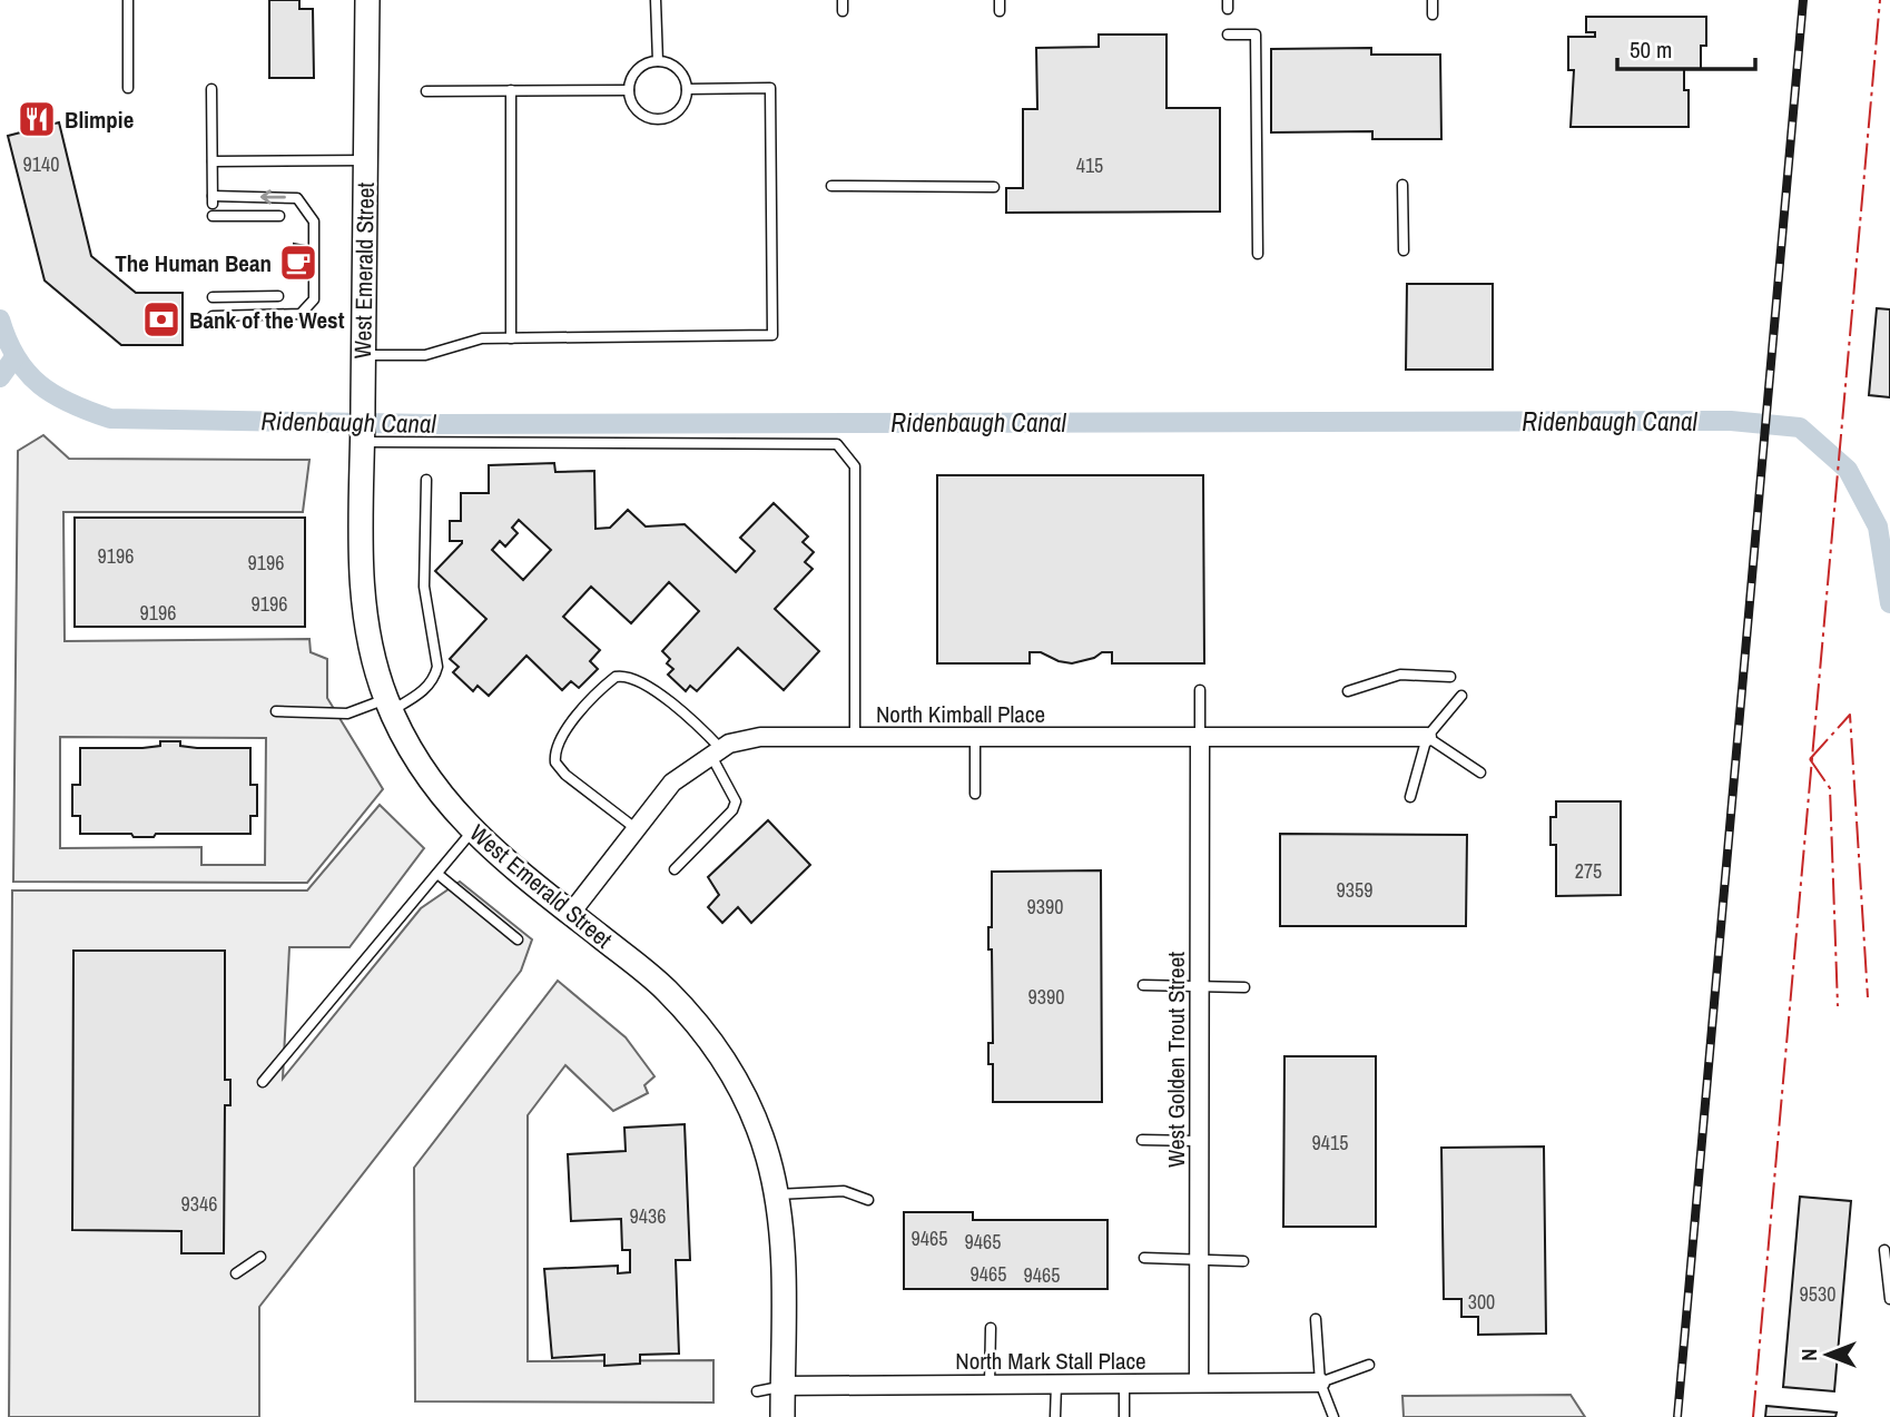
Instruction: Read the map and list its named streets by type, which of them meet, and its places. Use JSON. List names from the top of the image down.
{
  "streets": {
    "main road": ["West Emerald Street"],
    "street": ["North Kimball Place", "West Golden Trout Street", "North Mark Stall Place"]
  },
  "crossings": [
    ["West Emerald Street", "North Kimball Place"],
    ["West Emerald Street", "North Mark Stall Place"],
    ["North Kimball Place", "West Golden Trout Street"],
    ["West Golden Trout Street", "North Mark Stall Place"]
  ],
  "water": ["Ridenbaugh Canal"],
  "places": {
    "restaurant": ["Blimpie"],
    "cafe": ["The Human Bean"],
    "bank": ["Bank of the West"]
  },
  "house_numbers": [
    "9140",
    "415",
    "9196",
    "9196",
    "9196",
    "9196",
    "275",
    "9359",
    "9390",
    "9390",
    "9415",
    "9346",
    "9436",
    "9465",
    "9465",
    "9465",
    "9465",
    "9530",
    "300"
  ],
  "scale_bar": "50 m",
  "north": "left"
}
